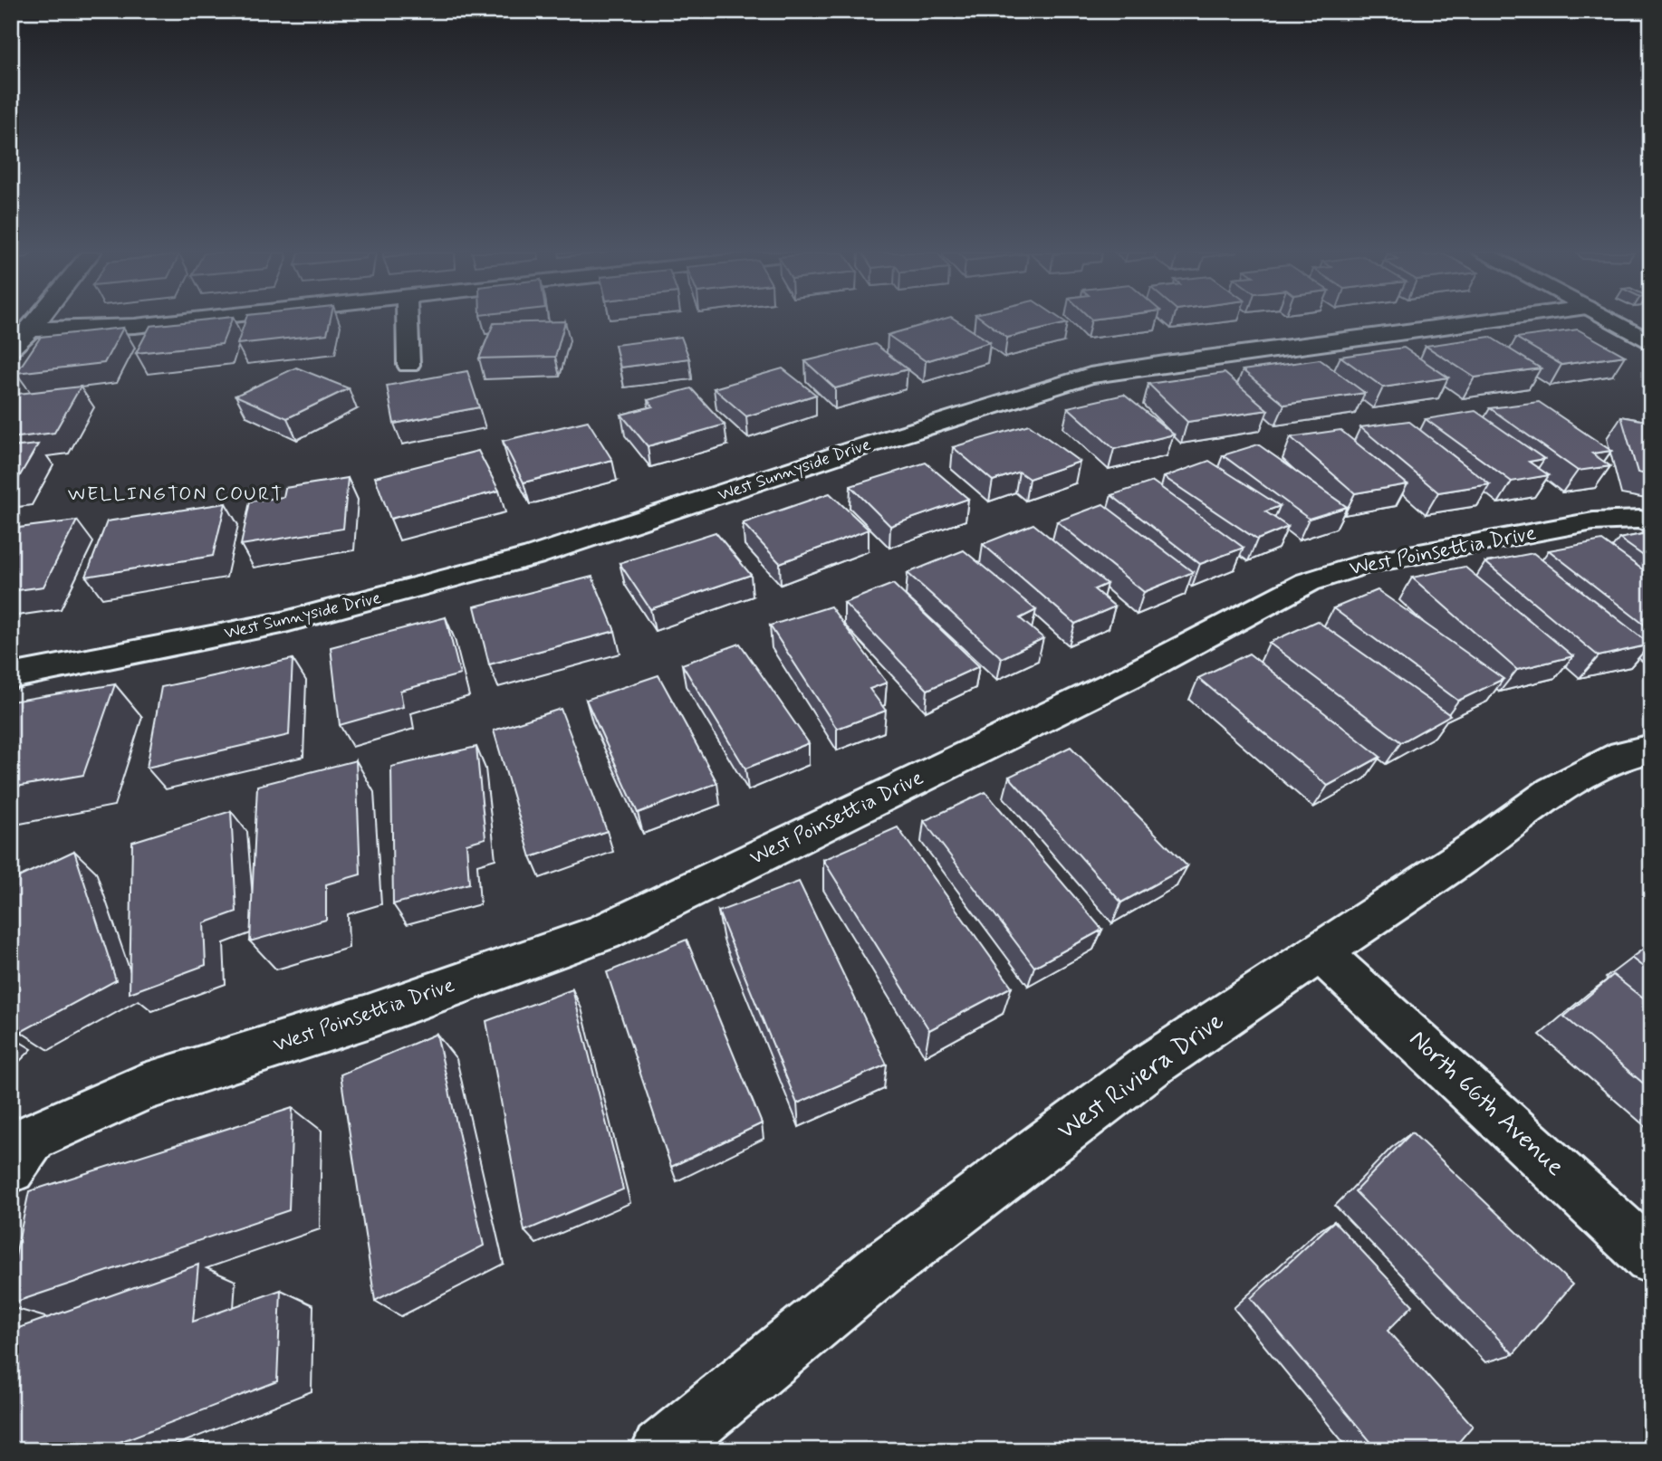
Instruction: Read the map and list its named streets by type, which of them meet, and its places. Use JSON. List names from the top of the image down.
{
  "streets": {
    "street": [
      "West Sunnyside Drive",
      "West Poinsettia Drive",
      "West Riviera Drive",
      "North 66th Avenue"
    ]
  },
  "crossings": [
    ["West Riviera Drive", "North 66th Avenue"]
  ],
  "districts": ["WELLINGTON COURT"]
}
